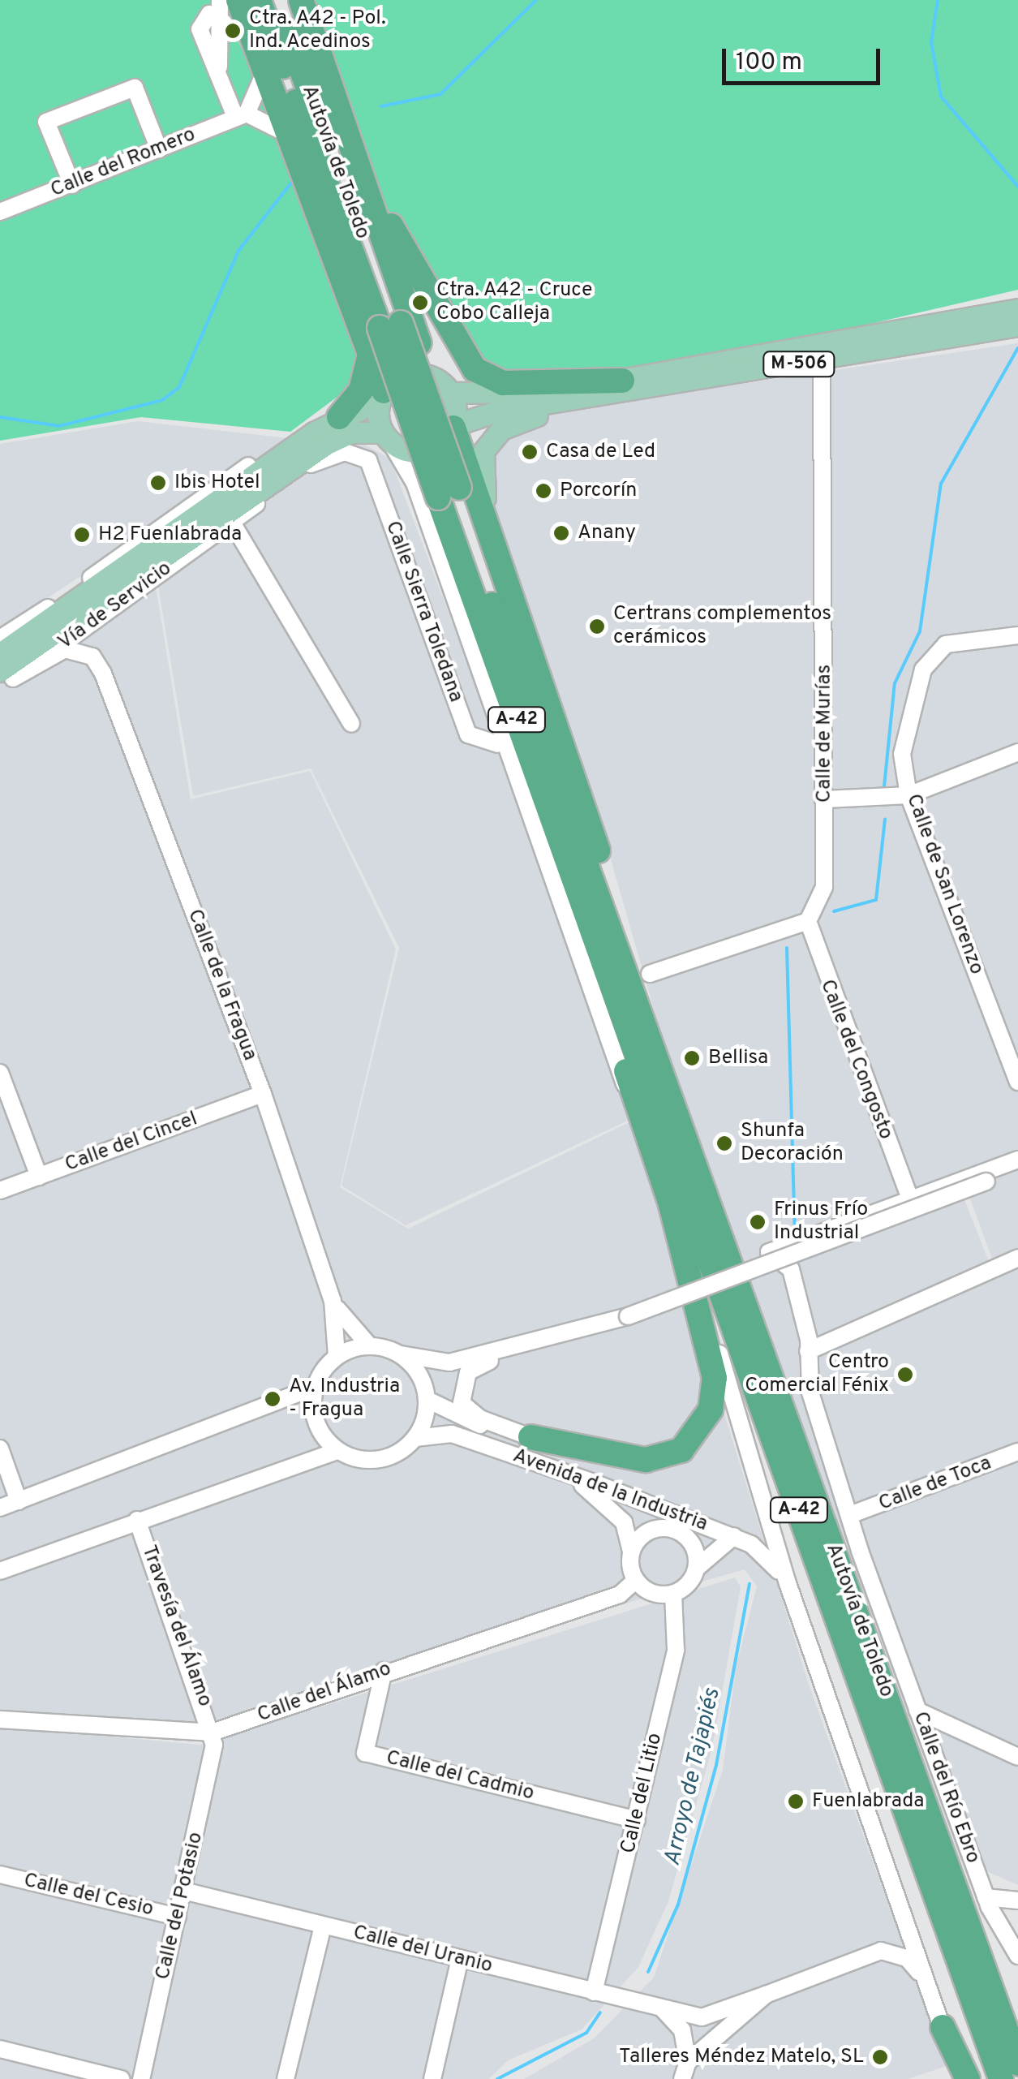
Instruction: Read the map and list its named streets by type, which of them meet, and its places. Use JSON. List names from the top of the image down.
{
  "streets": {
    "highway": ["Autovía de Toledo", "A-42"],
    "main road": ["M-506"],
    "street": [
      "Calle del Romero",
      "Vía de Servicio",
      "Calle Sierra Toledana",
      "Calle de Murías",
      "Calle de San Lorenzo",
      "Calle de la Fragua",
      "Calle del Congosto",
      "Calle del Cincel",
      "Calle de Toca",
      "Avenida de la Industria",
      "Travesía del Álamo",
      "Calle del Álamo",
      "Calle del Cadmio",
      "Calle del Río Ebro",
      "Calle del Litio",
      "Calle del Cesio",
      "Calle del Potasio",
      "Calle del Uranio"
    ]
  },
  "crossings": [
    ["Autovía de Toledo", "A-42"],
    ["M-506", "Vía de Servicio"],
    ["M-506", "Calle de la Fragua"],
    ["Vía de Servicio", "Calle Sierra Toledana"],
    ["Vía de Servicio", "Calle de la Fragua"],
    ["Calle de Murías", "Calle del Congosto"],
    ["Calle de la Fragua", "Calle del Cincel"],
    ["Calle de la Fragua", "Avenida de la Industria"],
    ["Calle del Congosto", "Calle del Río Ebro"],
    ["Calle de Toca", "Calle del Río Ebro"],
    ["Travesía del Álamo", "Calle del Álamo"],
    ["Travesía del Álamo", "Calle del Potasio"],
    ["Calle del Álamo", "Calle del Cadmio"],
    ["Calle del Álamo", "Calle del Litio"],
    ["Calle del Álamo", "Calle del Potasio"],
    ["Calle del Cadmio", "Calle del Litio"],
    ["Calle del Litio", "Calle del Uranio"],
    ["Calle del Cesio", "Calle del Potasio"],
    ["Calle del Potasio", "Calle del Uranio"]
  ],
  "water": ["Arroyo de Tajapiés"],
  "places": [
    "Ctra. A42 - Pol. Ind. Acedinos",
    "Ctra. A42 - Cruce Cobo Calleja",
    "Casa de Led",
    "Ibis Hotel",
    "Porcorín",
    "Anany",
    "H2 Fuenlabrada",
    "Certrans complementos cerámicos",
    "Bellisa",
    "Shunfa Decoración",
    "Frinus Frío Industrial",
    "Centro Comercial Fénix",
    "Av. Industria - Fragua",
    "Fuenlabrada",
    "Talleres Méndez Matelo, SL"
  ],
  "scale_bar": "100 m"
}
